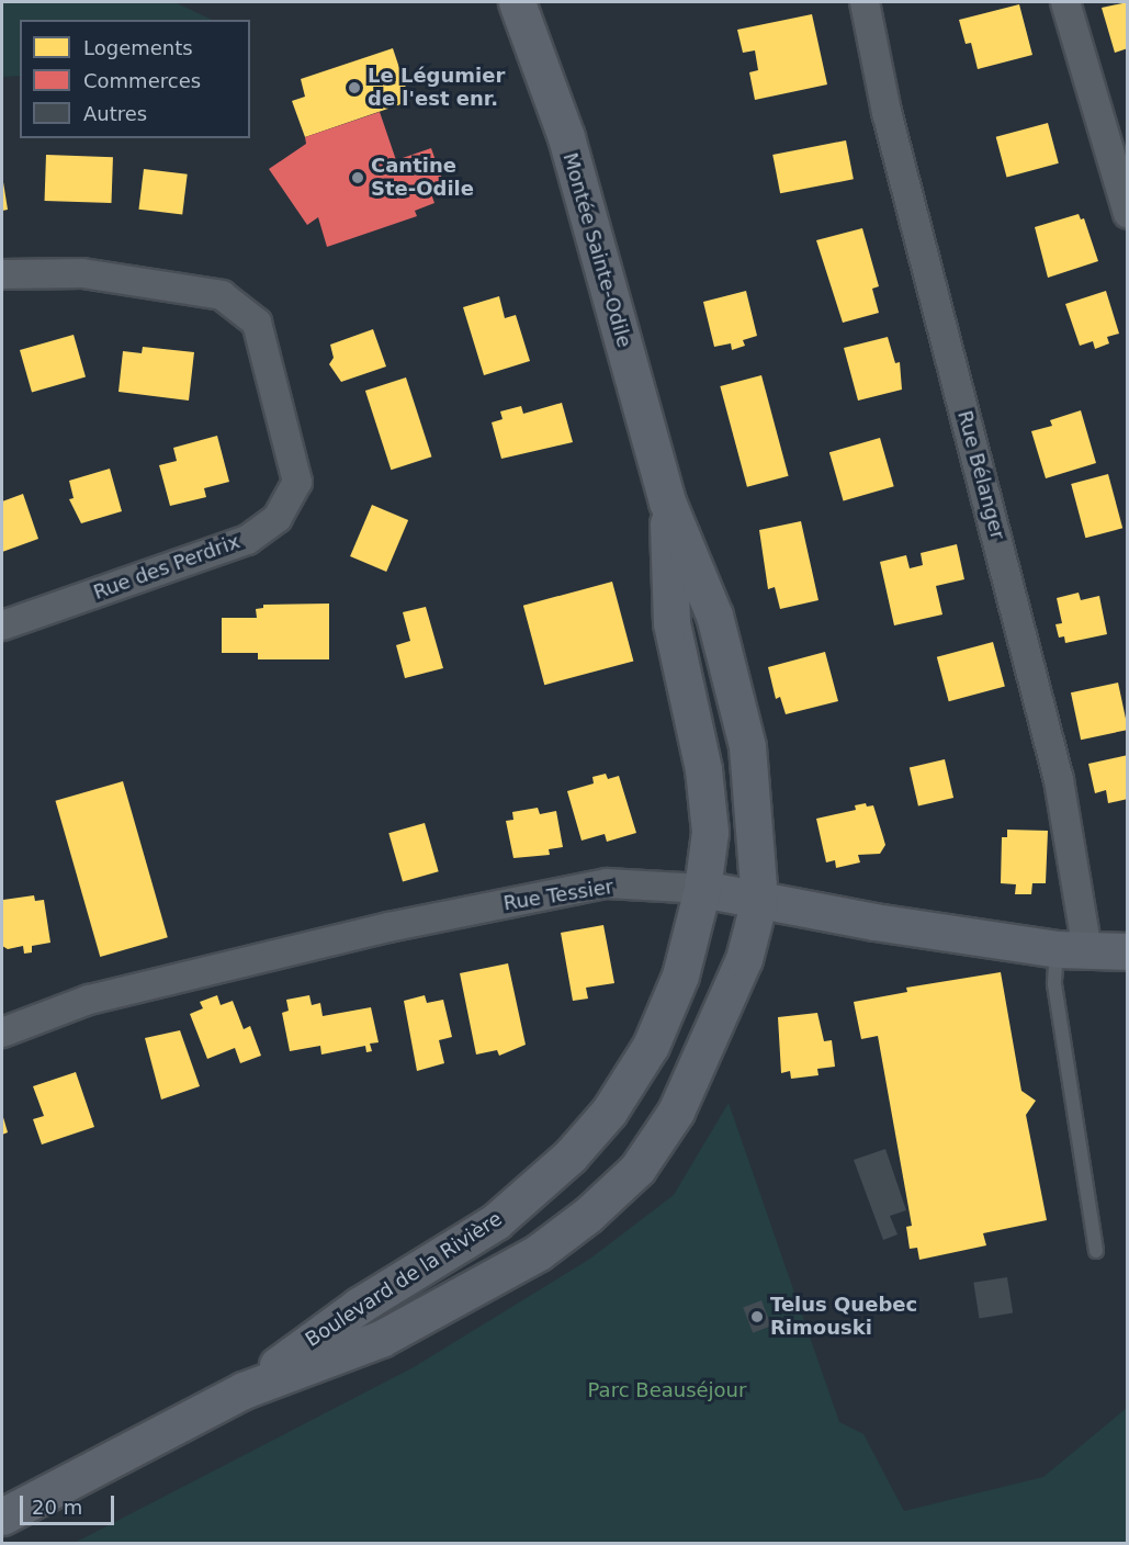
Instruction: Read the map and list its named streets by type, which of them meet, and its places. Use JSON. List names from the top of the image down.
{
  "streets": {
    "main road": ["Montée Sainte-Odile", "Rue Tessier", "Boulevard de la Rivière"],
    "street": ["Rue Bélanger", "Rue des Perdrix"]
  },
  "crossings": [
    ["Montée Sainte-Odile", "Rue Tessier"],
    ["Montée Sainte-Odile", "Boulevard de la Rivière"],
    ["Rue Bélanger", "Rue Tessier"],
    ["Rue Tessier", "Boulevard de la Rivière"]
  ],
  "parks": ["Parc Beauséjour"],
  "places": ["Le Légumier de l'est enr.", "Cantine Ste-Odile", "Telus Quebec Rimouski"],
  "legend": ["Logements", "Commerces", "Autres"],
  "scale_bar": "20 m"
}
